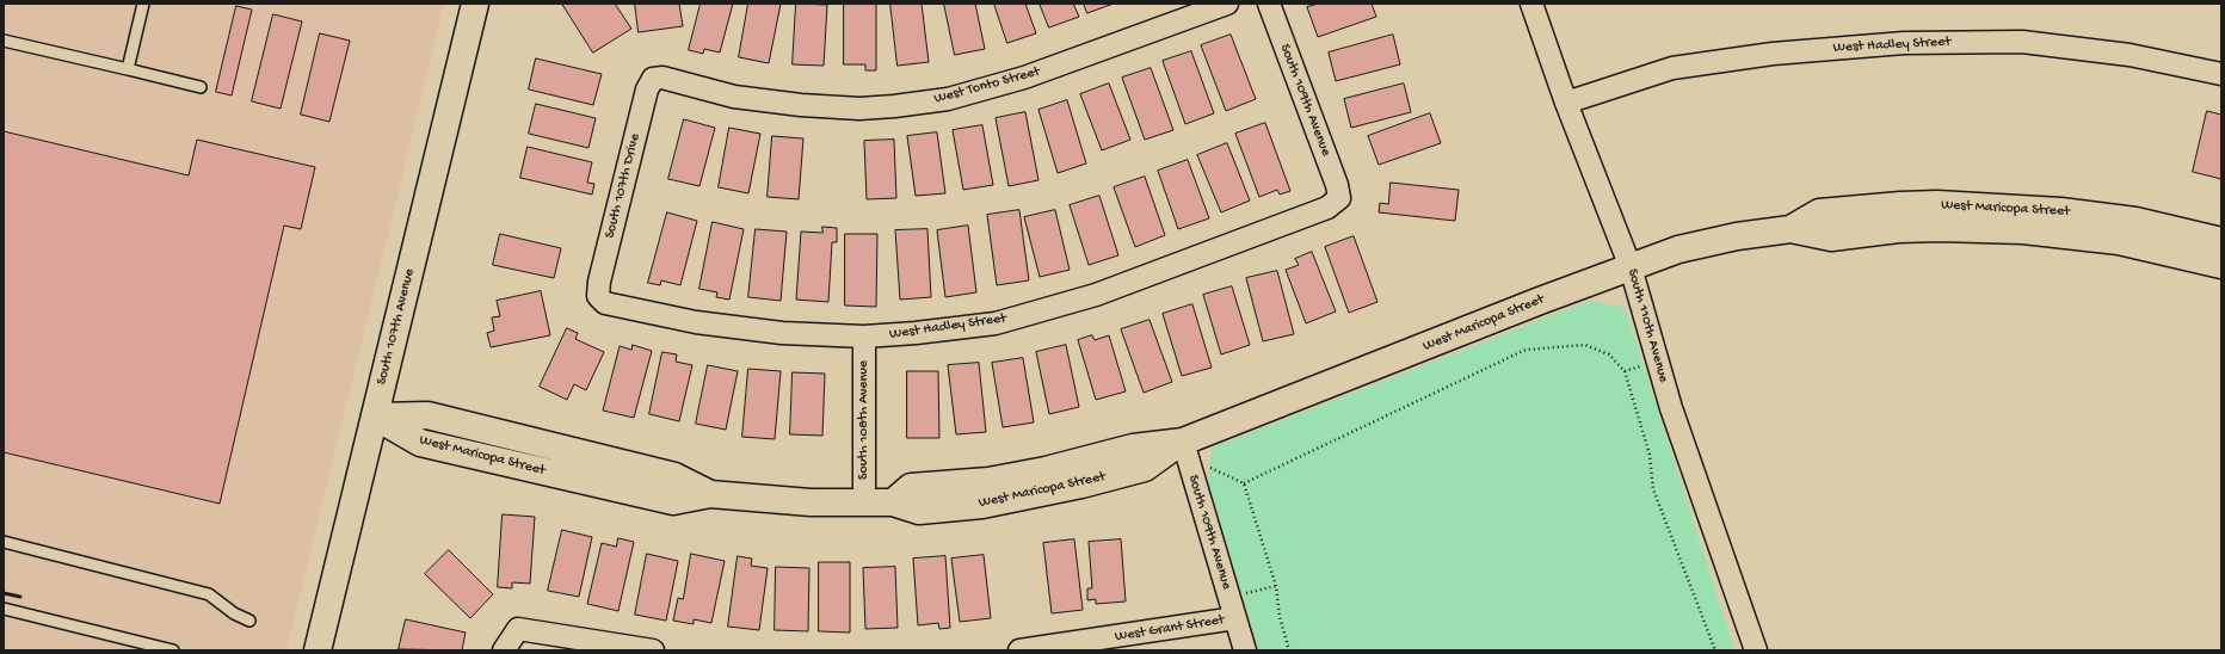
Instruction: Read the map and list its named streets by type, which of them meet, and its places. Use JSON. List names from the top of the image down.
{
  "streets": {
    "street": [
      "West Hadley Street",
      "West Tonto Street",
      "South 109th Avenue",
      "South 107th Drive",
      "West Maricopa Street",
      "South 110th Avenue",
      "South 107th Avenue",
      "South 108th Avenue",
      "West Grant Street"
    ]
  },
  "crossings": [
    ["West Hadley Street", "South 109th Avenue"],
    ["West Hadley Street", "South 107th Drive"],
    ["West Hadley Street", "South 110th Avenue"],
    ["West Hadley Street", "South 108th Avenue"],
    ["West Tonto Street", "South 107th Drive"],
    ["South 109th Avenue", "West Maricopa Street"],
    ["South 109th Avenue", "West Grant Street"],
    ["West Maricopa Street", "South 110th Avenue"],
    ["West Maricopa Street", "South 107th Avenue"],
    ["West Maricopa Street", "South 108th Avenue"]
  ]
}
